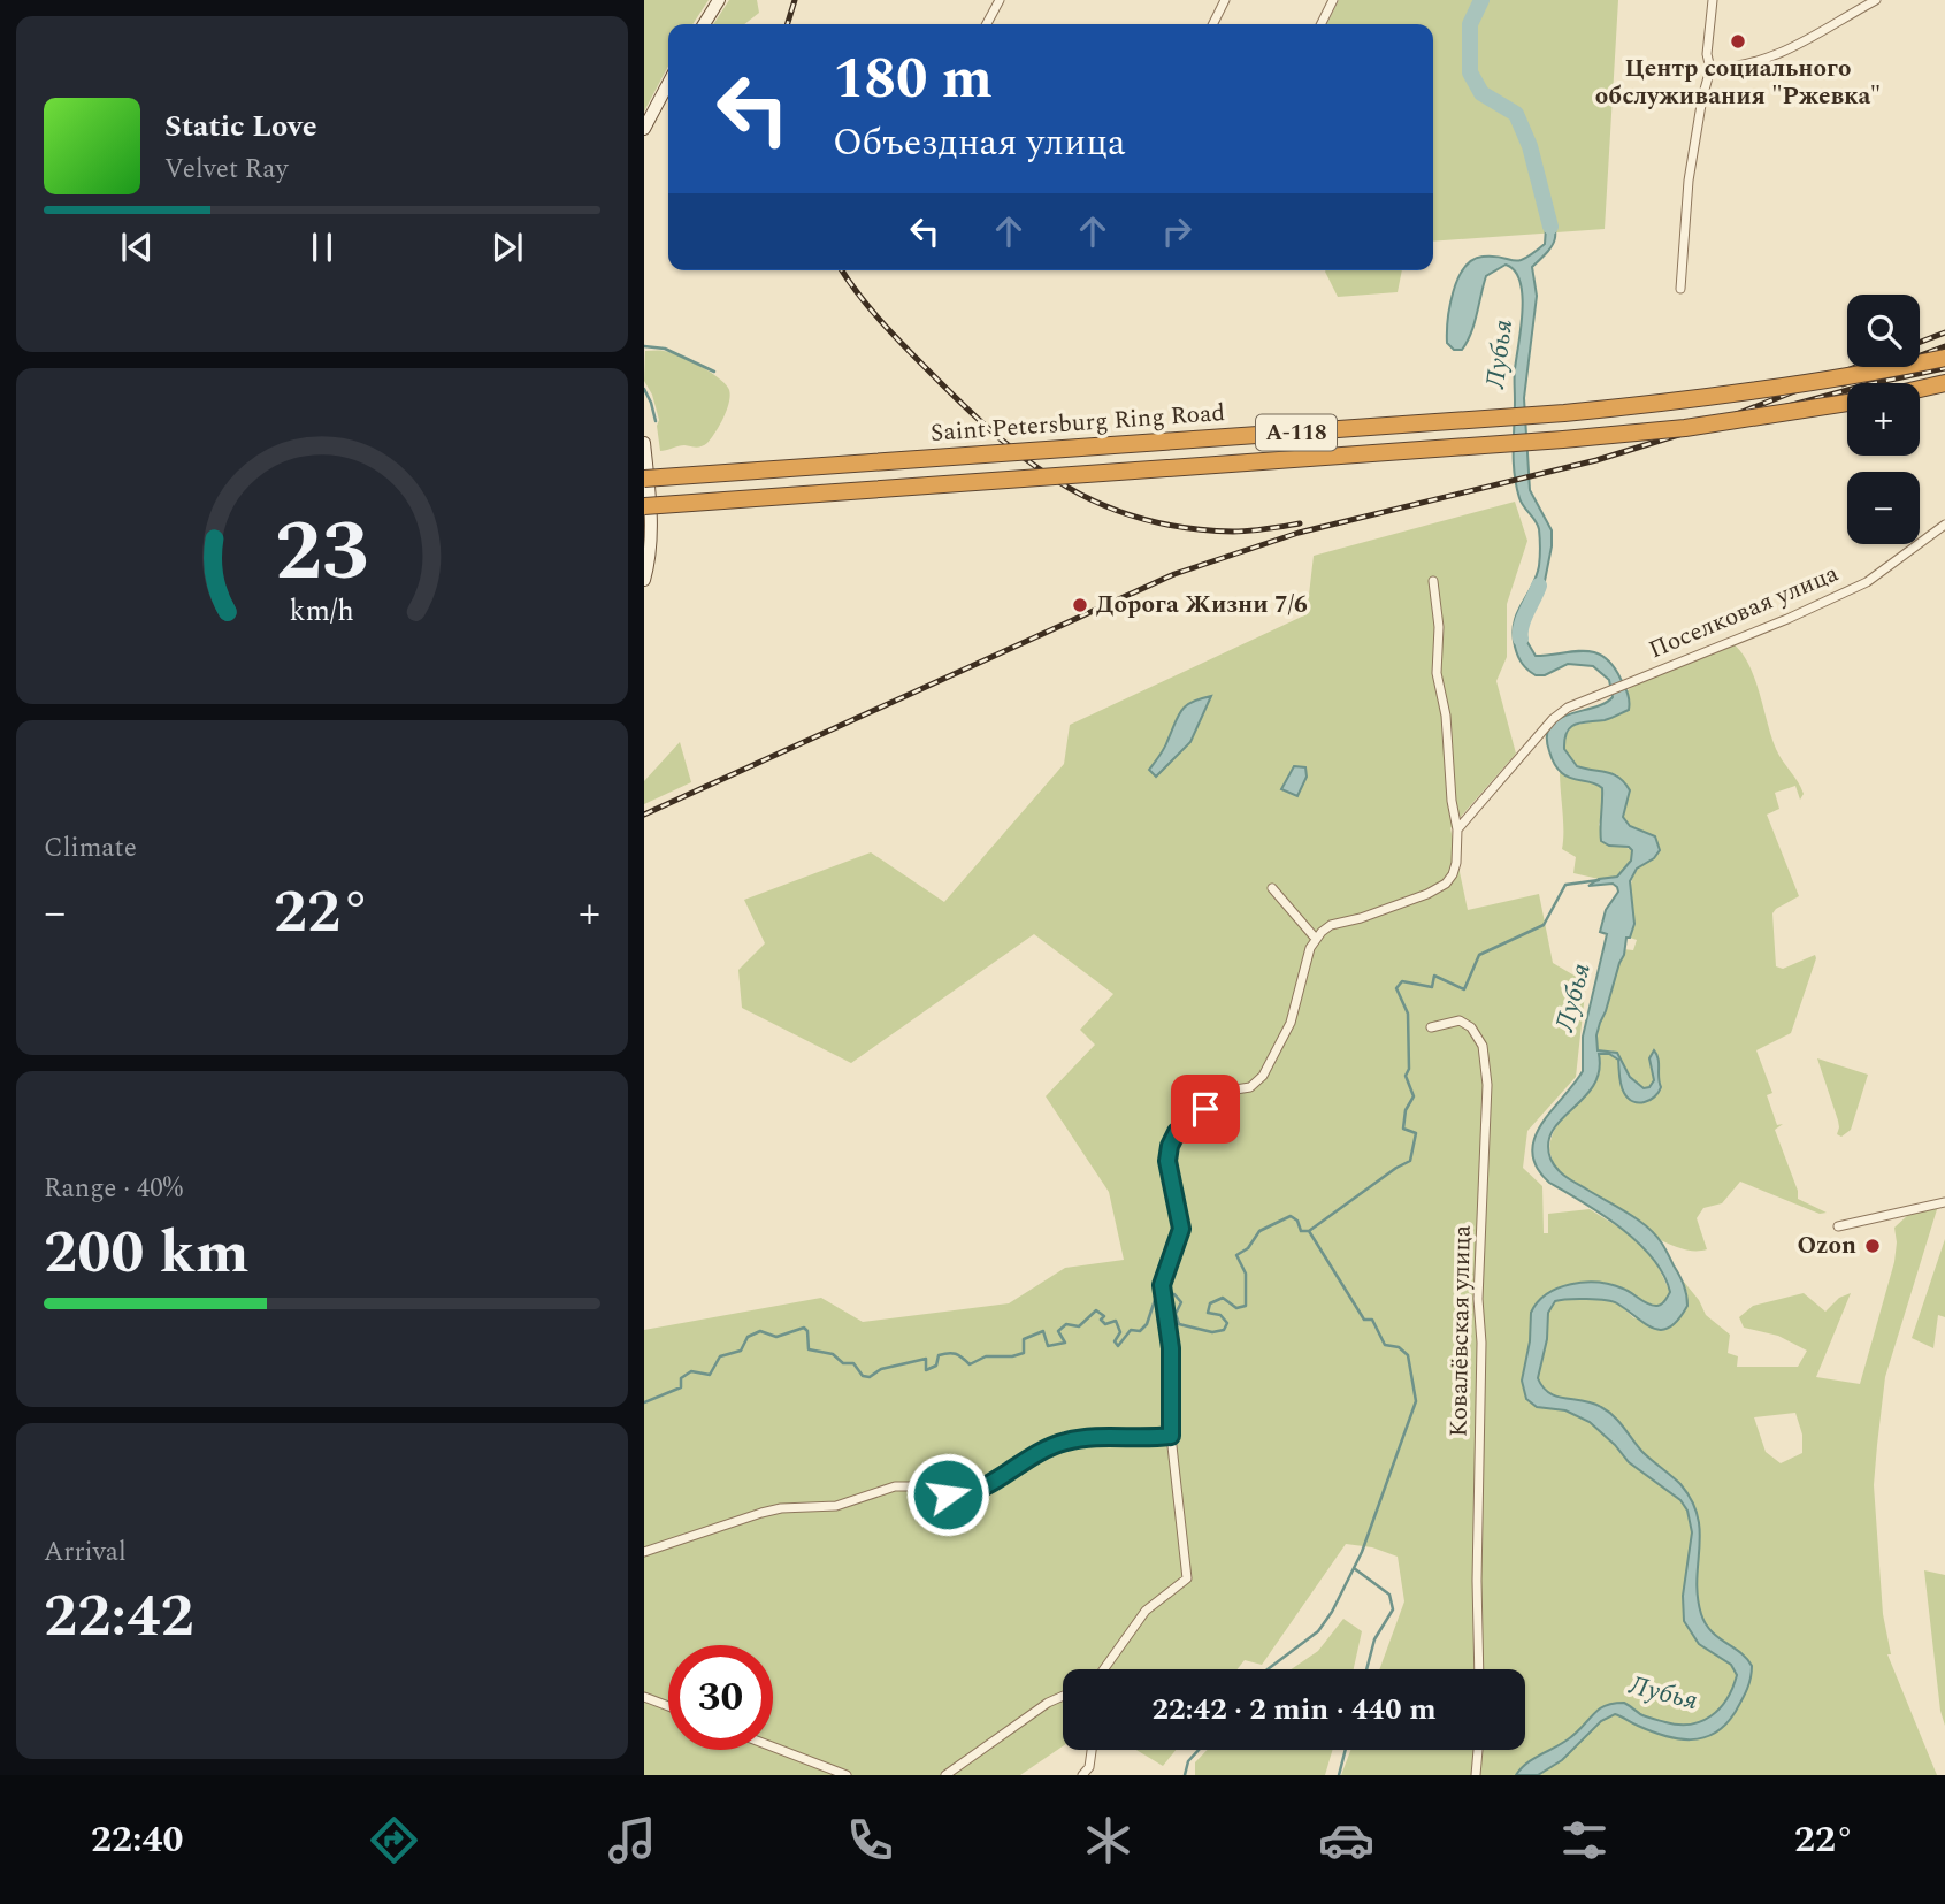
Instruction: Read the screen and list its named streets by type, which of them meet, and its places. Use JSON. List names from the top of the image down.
{
  "streets": {
    "highway": ["Saint Petersburg Ring Road", "А-118"],
    "street": ["Поселковая улица", "Ковалёвская улица"]
  },
  "water": ["Лубья"],
  "places": ["Центр социального обслуживания \"Ржевка\"", "Дорога Жизни 7/6", "Ozon"],
  "page": {
    "turn": ["180 m", "Объездная улица"],
    "song": ["Static Love", "Velvet Ray"],
    "map_buttons": ["+", "−"],
    "tile": [
      "Climate",
      ["Range · 40%", "200 km"],
      ["Arrival", "22:42"]
    ],
    "heat": ["−", "22°", "+"],
    "limit": "30",
    "trip": "22:42 · 2 min · 440 m",
    "tabs": ["22:40", "22°"],
    "gauge": ["23", "km/h"]
  }
}
